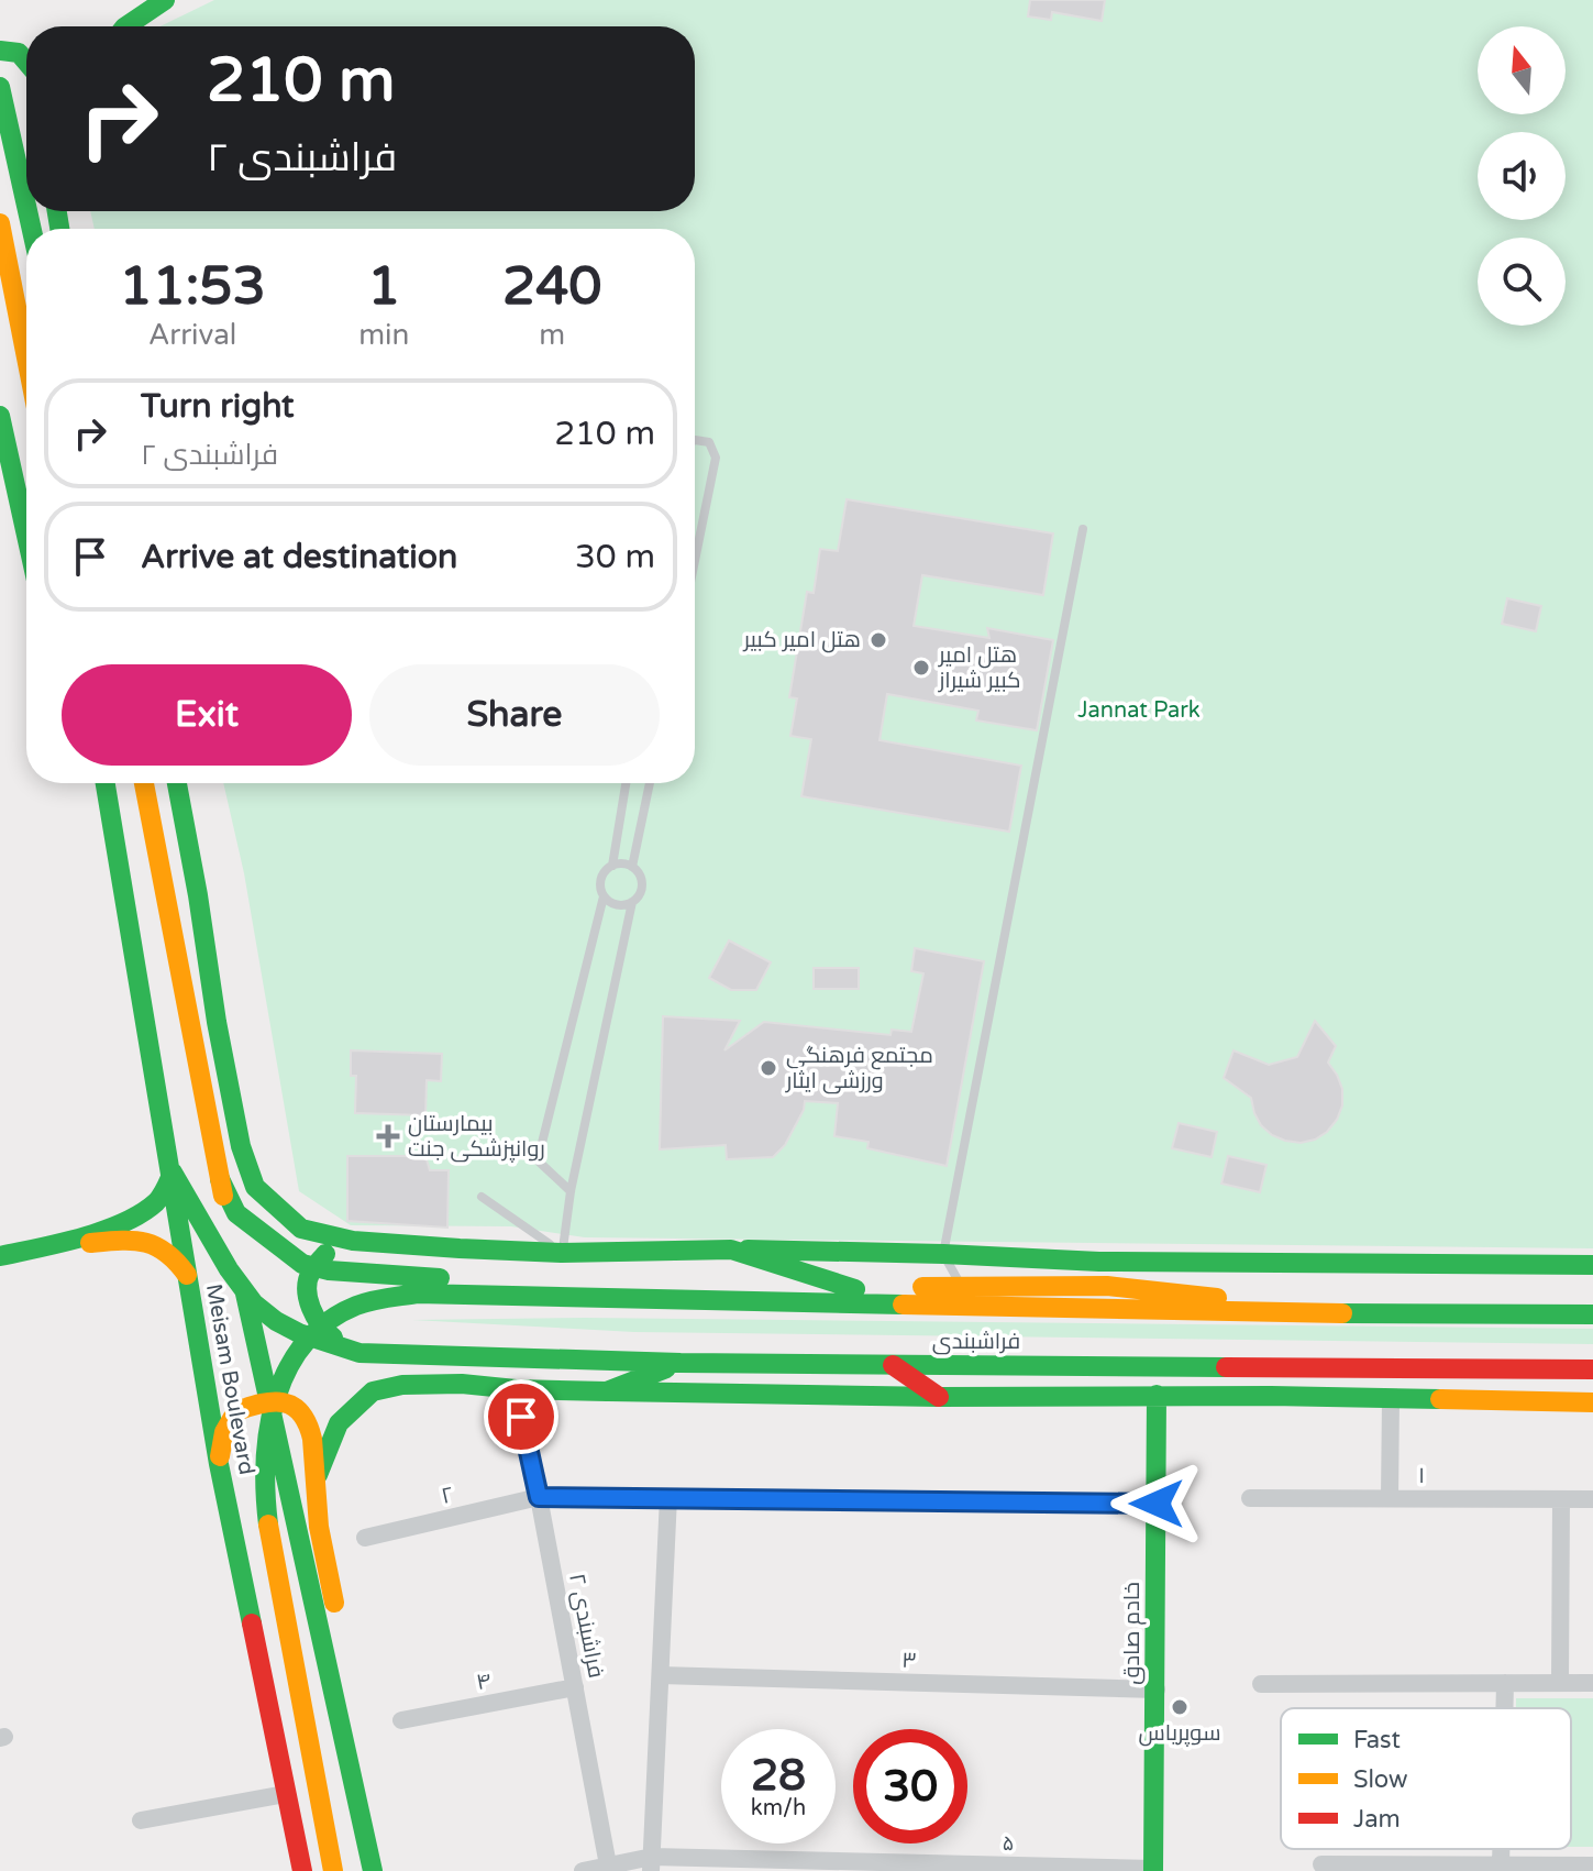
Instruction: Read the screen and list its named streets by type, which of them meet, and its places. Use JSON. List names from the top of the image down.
{
  "streets": {
    "main road": ["فراشبندی", "Meisam Boulevard", "خادم صادق"],
    "street": [
      "۱",
      "۲",
      "۲ فراشبندی",
      "۳",
      "۴",
      "۵"
    ]
  },
  "crossings": [
    ["فراشبندی", "Meisam Boulevard"],
    ["۲", "۲ فراشبندی"],
    ["۲ فراشبندی", "۴"],
    ["۲ فراشبندی", "۵"],
    ["خادم صادق", "۳"],
    ["خادم صادق", "۵"]
  ],
  "parks": ["Jannat Park"],
  "places": {
    "other": [
      "هتل امیر کبیر",
      "هتل امیر کبیر شیراز",
      "مجتمع فرهنگی ورزشی ایثار",
      "سوپریاس"
    ],
    "health": ["بیمارستان روانپزشکی جنت"]
  },
  "legend": ["Fast", "Slow", "Jam"],
  "north": "top",
  "page": {
    "turn": ["210 m", "۲ فراشبندی"],
    "eta": [
      "11:53",
      "Arrival",
      "1",
      "min",
      "240",
      "m"
    ],
    "list": [
      {
        "name": "Turn right",
        "note": "۲ فراشبندی",
        "value": "210 m"
      },
      {
        "name": "Arrive at destination",
        "value": "30 m"
      }
    ],
    "buttons": ["Exit", "Share"],
    "speed": "28 km/h",
    "limit": "30"
  }
}
